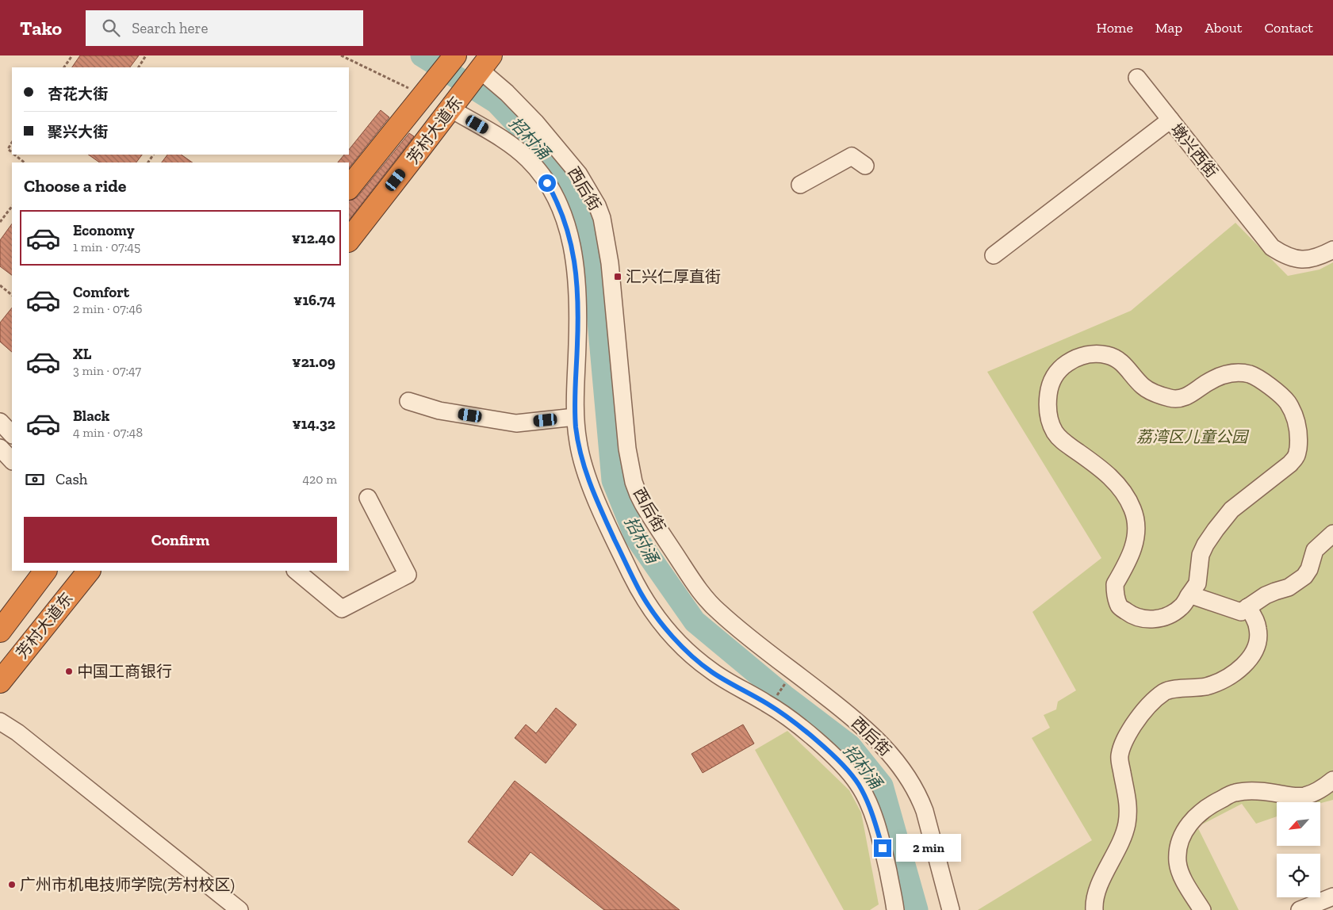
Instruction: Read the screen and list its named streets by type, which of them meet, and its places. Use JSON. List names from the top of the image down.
{
  "streets": {
    "highway": ["芳村大道东"],
    "street": ["墩兴西街", "西后街"]
  },
  "crossings": [
    ["芳村大道东", "西后街"]
  ],
  "water": ["招村涌"],
  "parks": ["荔湾区儿童公园"],
  "places": {
    "transit": ["汇兴仁厚直街"],
    "other": ["中国工商银行", "广州市机电技师学院(芳村校区)"]
  },
  "north": "bottom left",
  "page": {
    "header": "Tako",
    "search": "Search here",
    "nav": [
      "Home",
      "Map",
      "About",
      "Contact"
    ],
    "banner": ["杏花大街", "聚兴大街"],
    "heading": "Choose a ride",
    "list": [
      {
        "name": "Economy",
        "note": "1 min · 07:45",
        "value": "¥12.40"
      },
      {
        "name": "Comfort",
        "note": "2 min · 07:46",
        "value": "¥16.74"
      },
      {
        "name": "XL",
        "note": "3 min · 07:47",
        "value": "¥21.09"
      },
      {
        "name": "Black",
        "note": "4 min · 07:48",
        "value": "¥14.32"
      }
    ],
    "pay": ["Cash", "420 m"],
    "buttons": "Confirm",
    "bubble": "2 min"
  }
}
